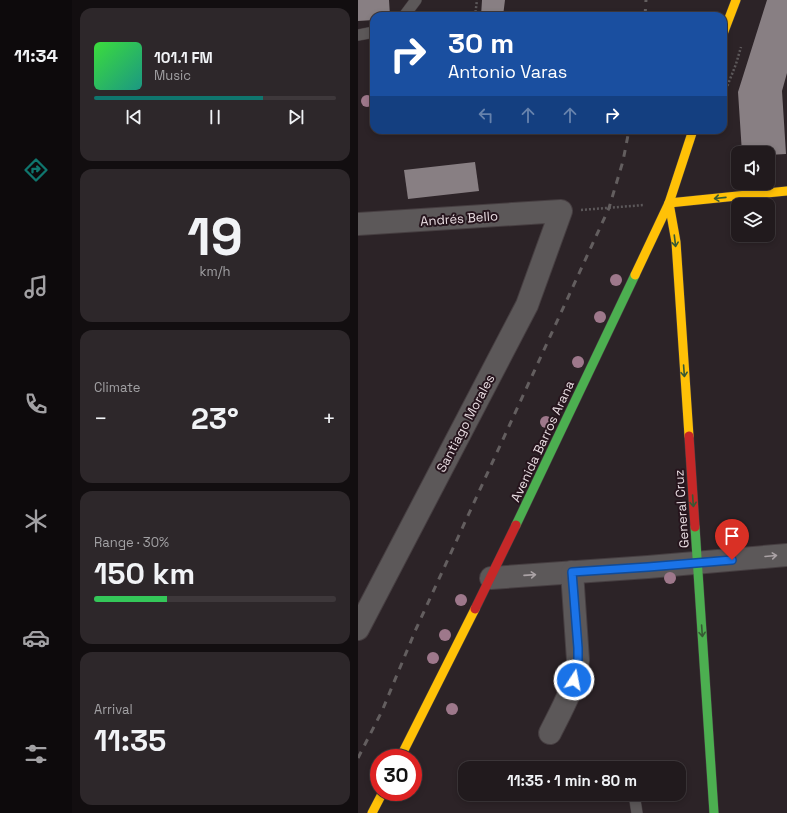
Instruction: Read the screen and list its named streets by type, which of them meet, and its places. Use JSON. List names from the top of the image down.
{
  "streets": {
    "main road": ["Avenida Barros Arana", "General Cruz"],
    "street": ["Andrés Bello", "Santiago Morales"]
  },
  "crossings": [
    ["Andrés Bello", "Santiago Morales"],
    ["Avenida Barros Arana", "General Cruz"]
  ],
  "one_way": ["General Cruz"],
  "page": {
    "tabs": "11:34",
    "turn": ["30 m", "Antonio Varas"],
    "song": ["101.1 FM", "Music"],
    "tile": [
      ["19", "km/h"],
      "Climate",
      ["Range · 30%", "150 km"],
      ["Arrival", "11:35"]
    ],
    "heat": ["−", "23°", "+"],
    "limit": "30",
    "trip": "11:35 · 1 min · 80 m"
  }
}
